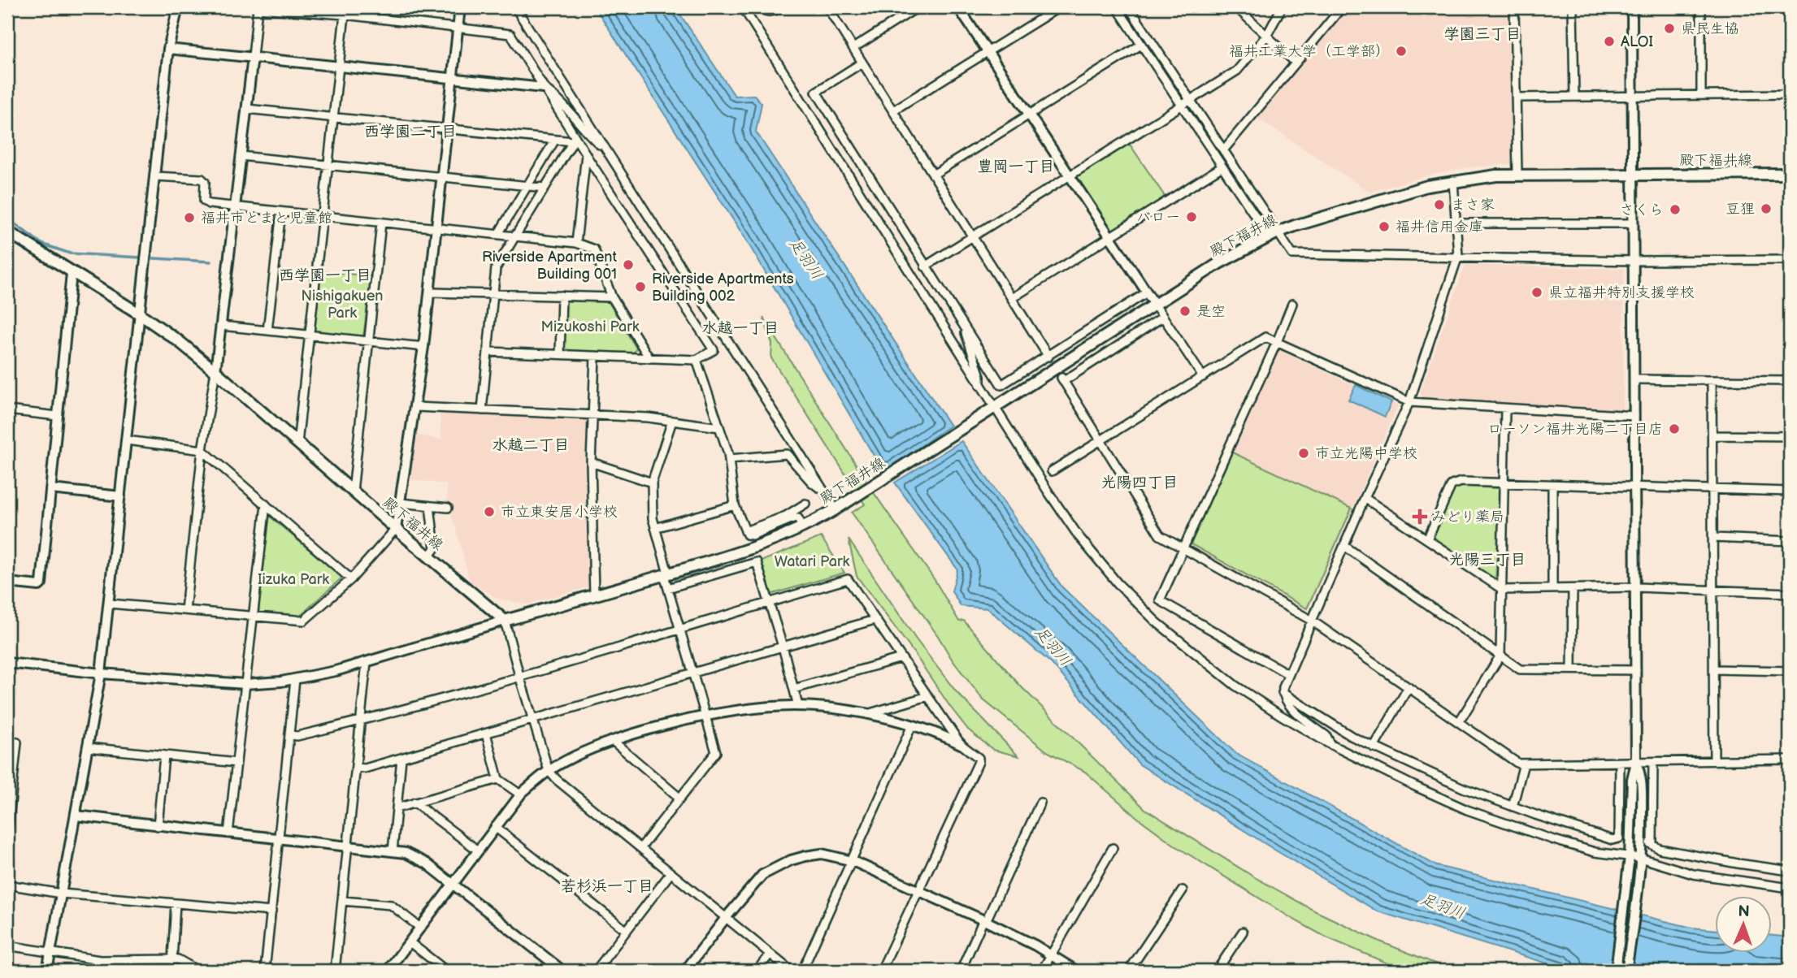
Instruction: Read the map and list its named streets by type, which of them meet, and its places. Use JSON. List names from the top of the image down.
{
  "streets": {
    "main road": ["殿下福井線"]
  },
  "districts": [
    "学園三丁目",
    "西学園二丁目",
    "豊岡一丁目",
    "西学園一丁目",
    "水越一丁目",
    "水越二丁目",
    "光陽四丁目",
    "光陽三丁目",
    "若杉浜一丁目"
  ],
  "water": ["足羽川"],
  "parks": [
    "Nishigakuen Park",
    "Mizukoshi Park",
    "Watari Park",
    "Iizuka Park"
  ],
  "places": {
    "other": [
      "県民生協",
      "ALOI",
      "福井工業大学（工学部）",
      "まさ家",
      "豆狸",
      "さくら",
      "バロー",
      "福井市とまと児童館",
      "福井信用金庫",
      "Riverside Apartment Building 001",
      "Riverside Apartments Building 002",
      "県立福井特別支援学校",
      "是空",
      "ローソン福井光陽二丁目店",
      "市立光陽中学校",
      "市立東安居小学校"
    ],
    "health": ["みどり薬局"]
  },
  "north": "top"
}
